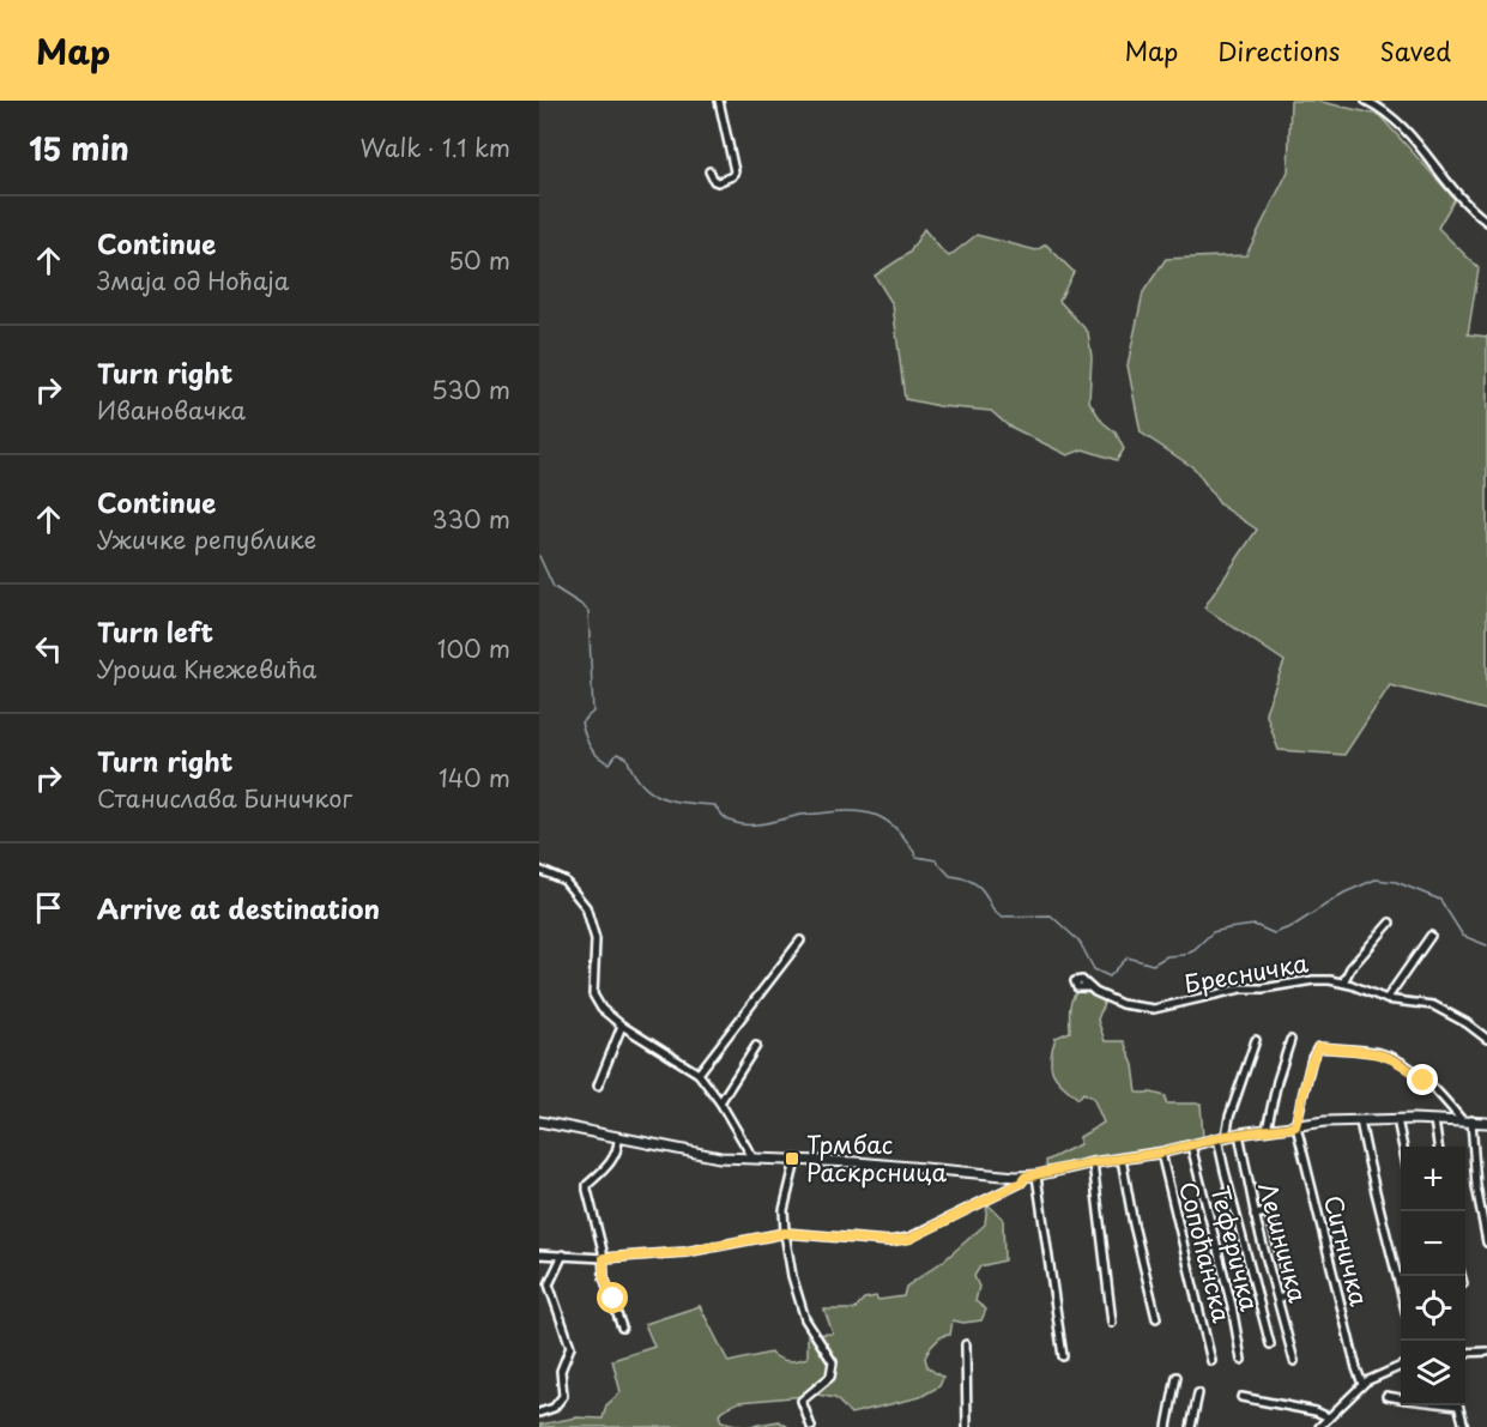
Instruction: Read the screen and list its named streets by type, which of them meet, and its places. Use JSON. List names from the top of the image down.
{
  "streets": {
    "street": [
      "Бресничка",
      "Лешничка",
      "Теферичка",
      "Ситничка",
      "Сопоћанска"
    ]
  },
  "places": {
    "transit": ["Трмбас Раскрсница"]
  },
  "page": {
    "header": "Map",
    "nav": ["Map", "Directions", "Saved"],
    "heading": ["15 min", "Walk · 1.1 km"],
    "list": [
      ["Continue", "Змаја од Ноћаја", "50 m"],
      ["Turn right", "Ивановачка", "530 m"],
      ["Continue", "Ужичке републике", "330 m"],
      ["Turn left", "Уроша Кнежевића", "100 m"],
      ["Turn right", "Станислава Биничког", "140 m"],
      "Arrive at destination"
    ],
    "map_buttons": ["+", "−"]
  }
}
